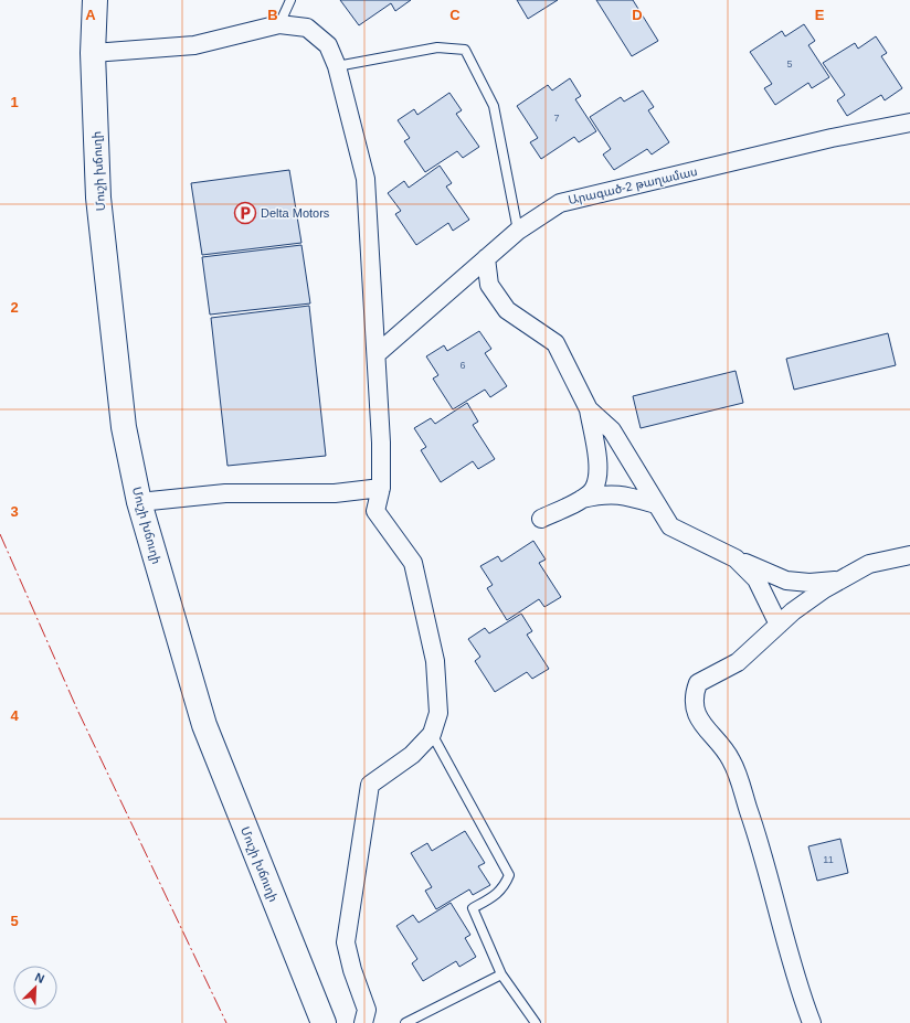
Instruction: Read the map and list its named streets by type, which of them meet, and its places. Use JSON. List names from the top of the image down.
{
  "streets": {
    "street": ["Մուշի խճուղի", "Արագած-2 թաղամաս"]
  },
  "places": {
    "parking": ["Delta Motors"]
  },
  "house_numbers": [
    "5",
    "7",
    "6",
    "11"
  ],
  "north": "top right",
  "grid": {
    "columns": [
      "A",
      "B",
      "C",
      "D",
      "E"
    ],
    "rows": [
      "1",
      "2",
      "3",
      "4",
      "5"
    ]
  }
}
